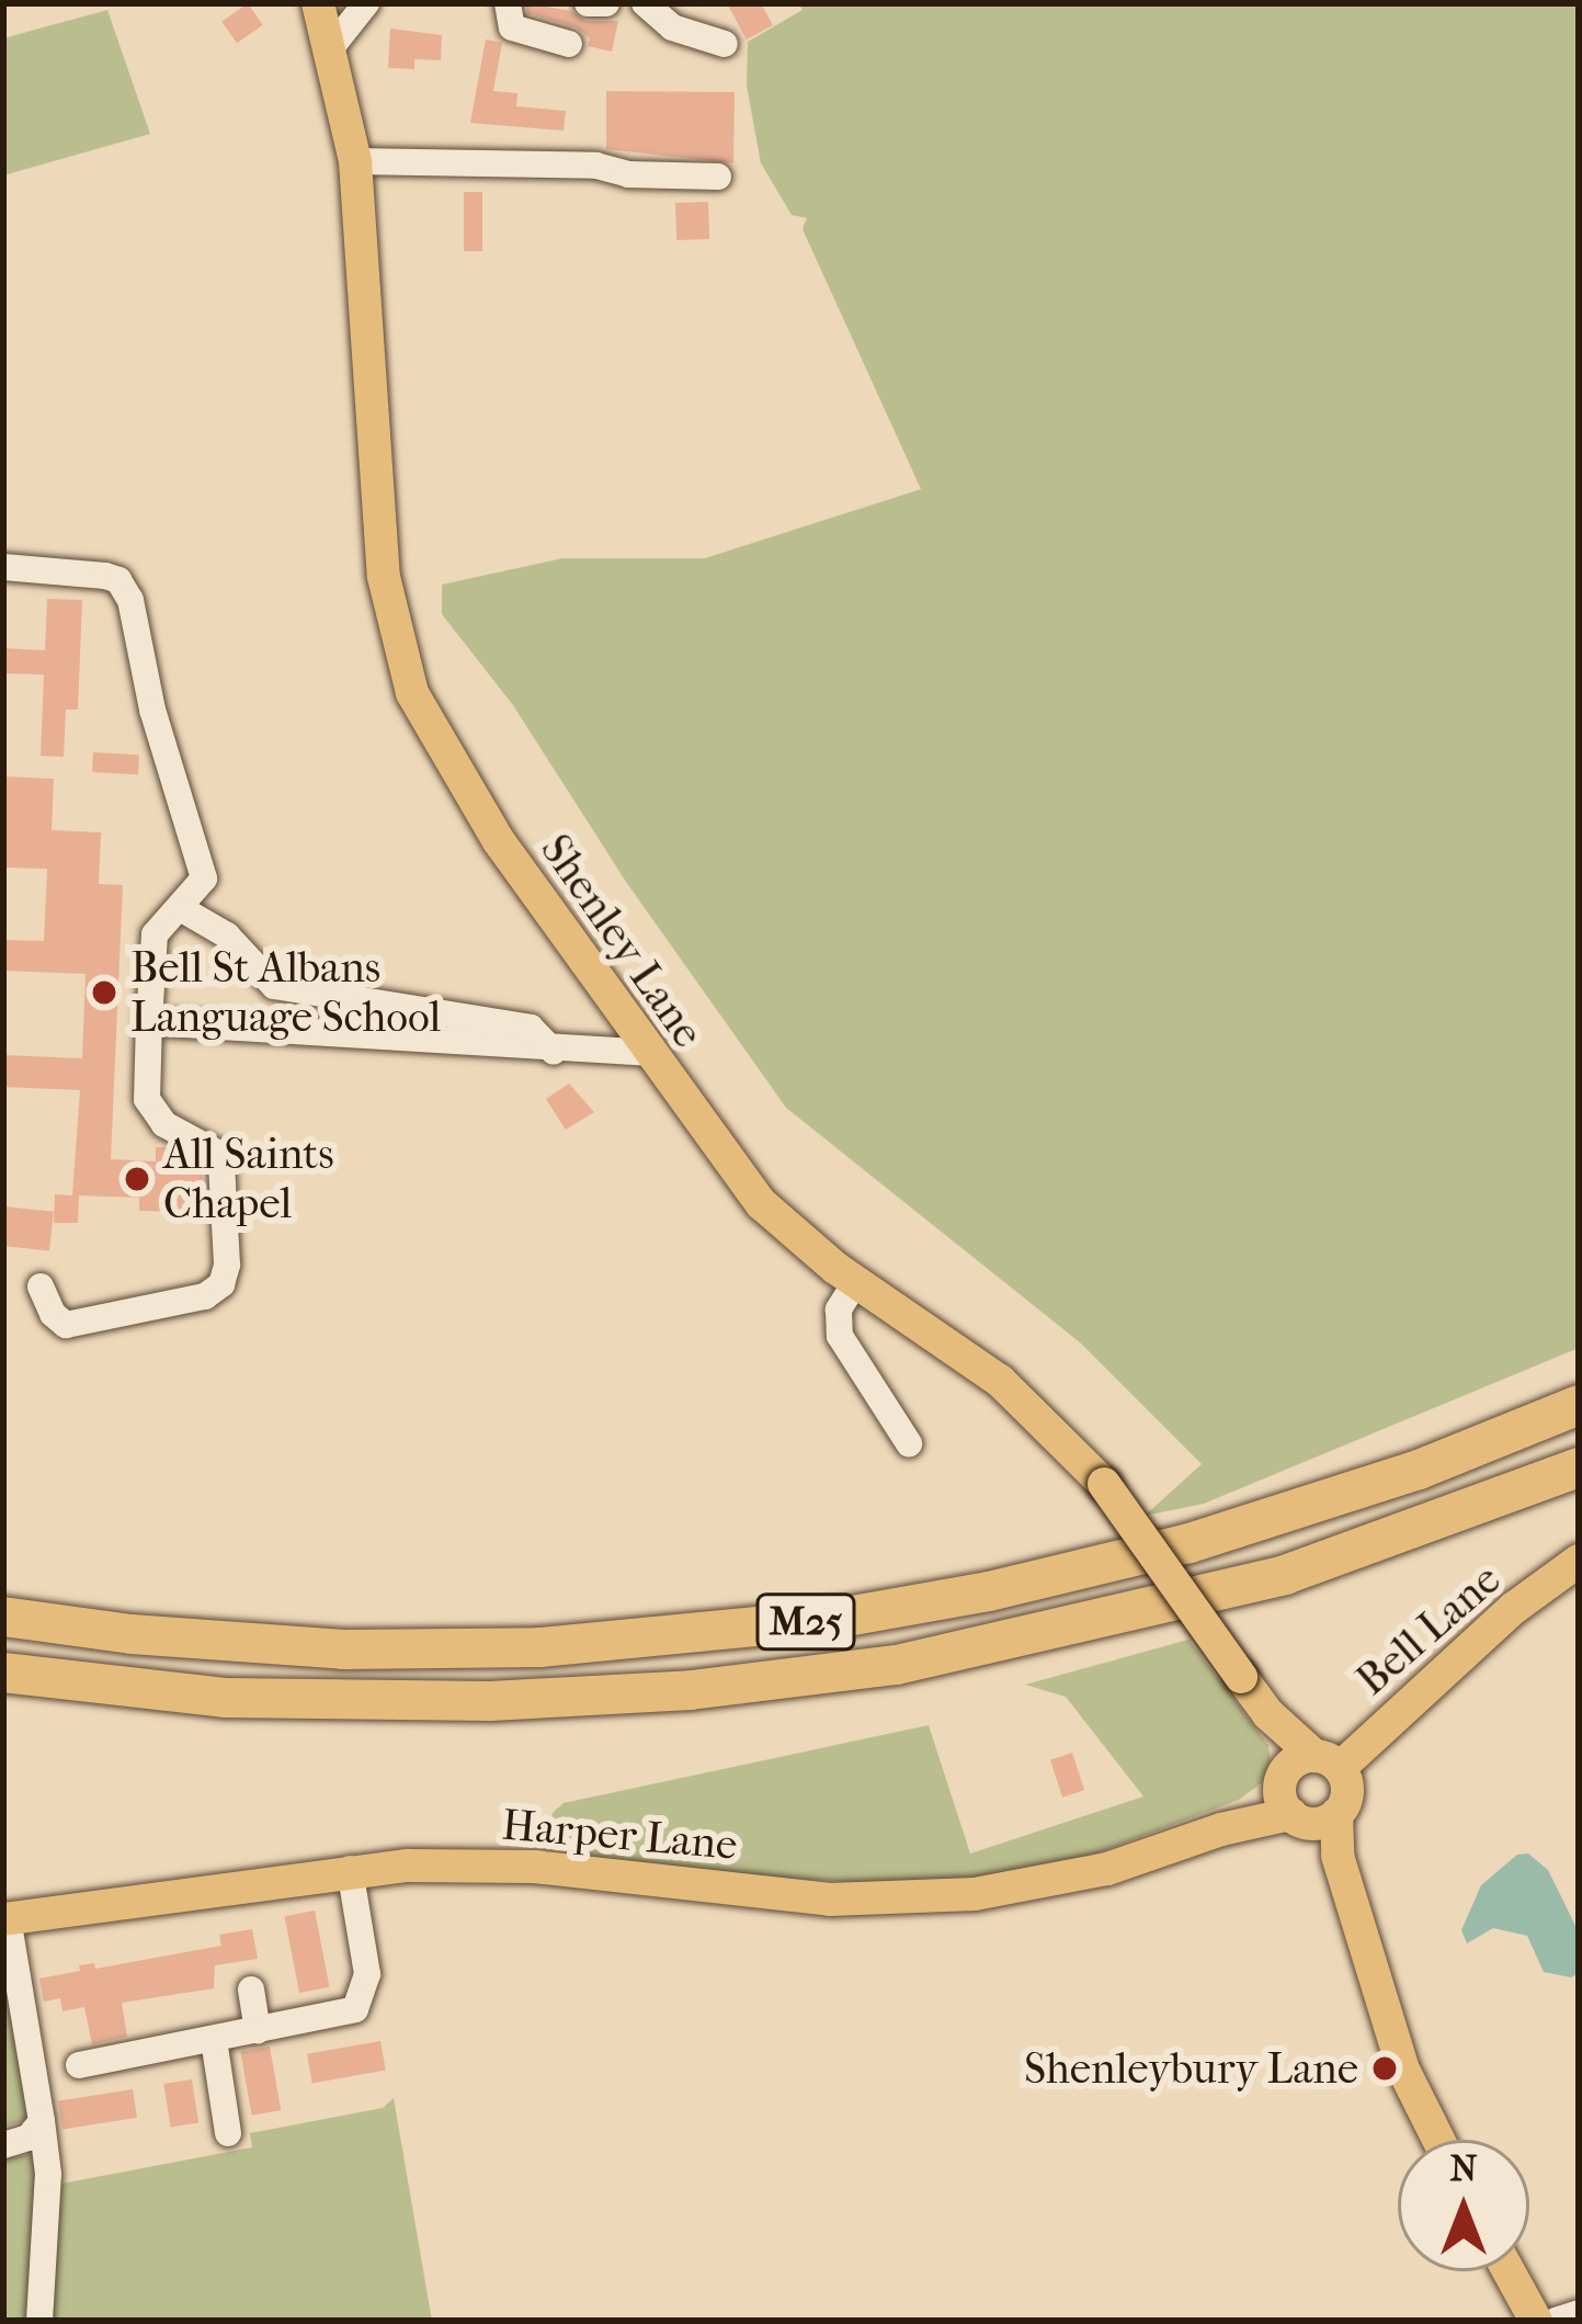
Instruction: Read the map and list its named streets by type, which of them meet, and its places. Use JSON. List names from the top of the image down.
{
  "streets": {
    "highway": ["M25"],
    "main road": ["Shenley Lane", "Bell Lane", "Harper Lane"]
  },
  "crossings": [
    ["Shenley Lane", "Bell Lane"],
    ["Shenley Lane", "Harper Lane"],
    ["Bell Lane", "Harper Lane"]
  ],
  "places": ["Bell St Albans Language School", "All Saints Chapel", "Shenleybury Lane"],
  "north": "top"
}
